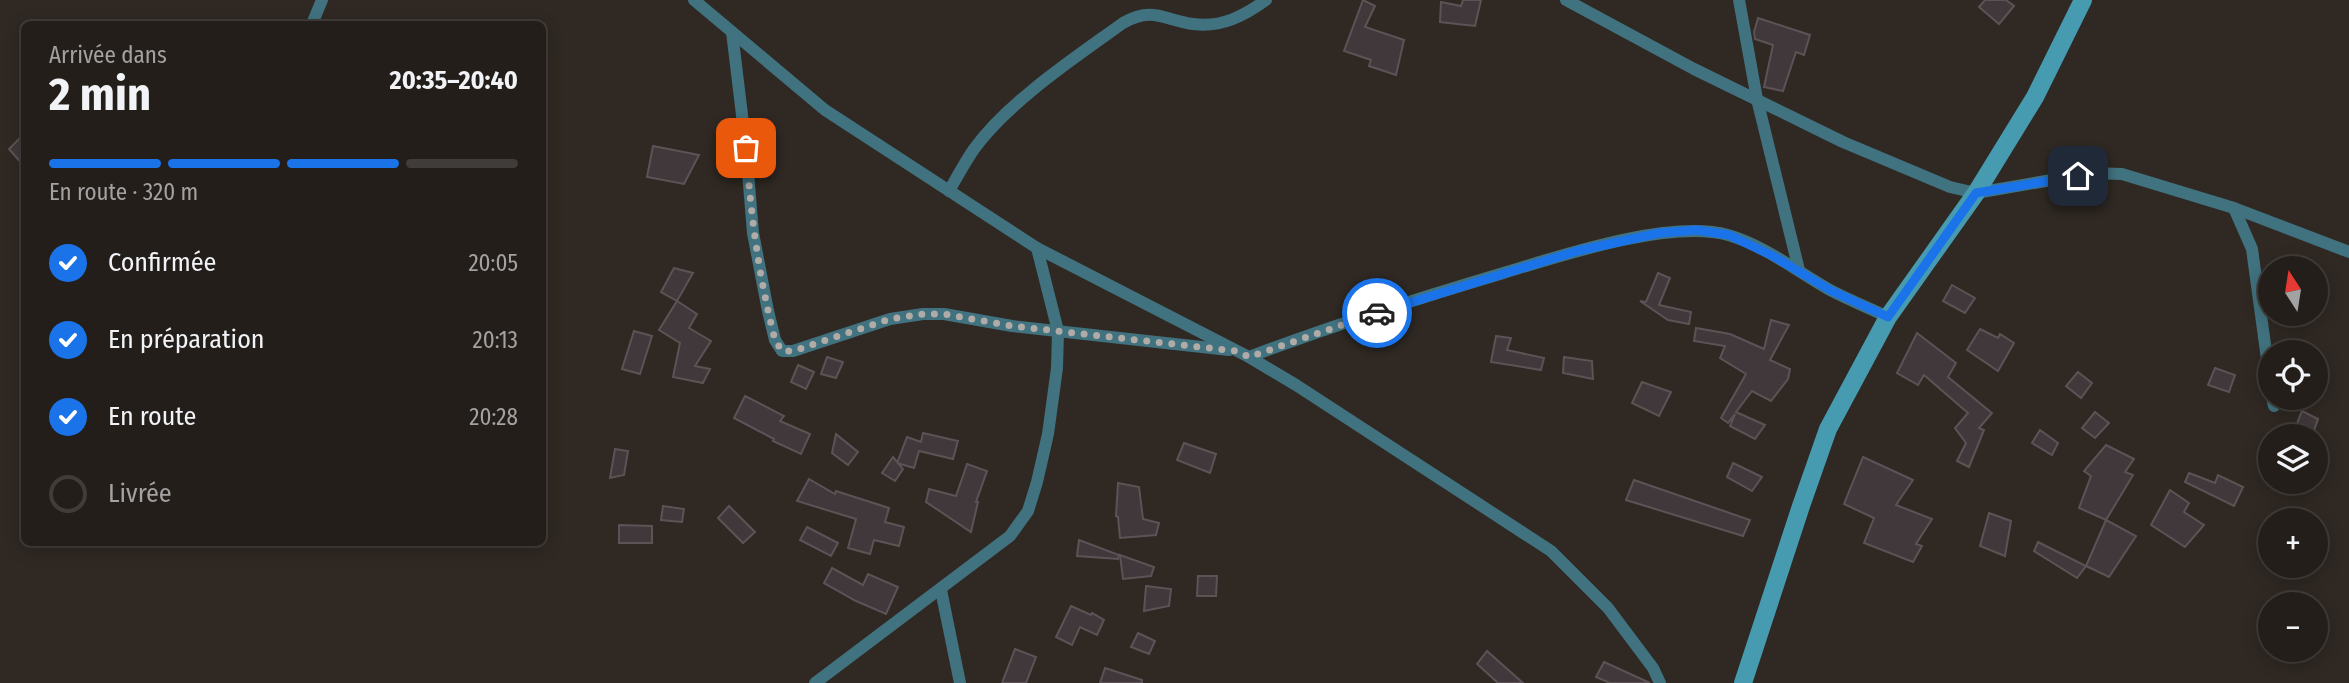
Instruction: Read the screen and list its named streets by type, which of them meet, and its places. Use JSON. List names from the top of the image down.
{
  "north": "top",
  "page": {
    "heading": ["2 min", "Arrivée dans", "20:35–20:40"],
    "bar": "En route · 320 m",
    "list": [
      ["Confirmée", "20:05"],
      ["En préparation", "20:13"],
      ["En route", "20:28"],
      "Livrée"
    ],
    "map_buttons": ["+", "−"]
  }
}
